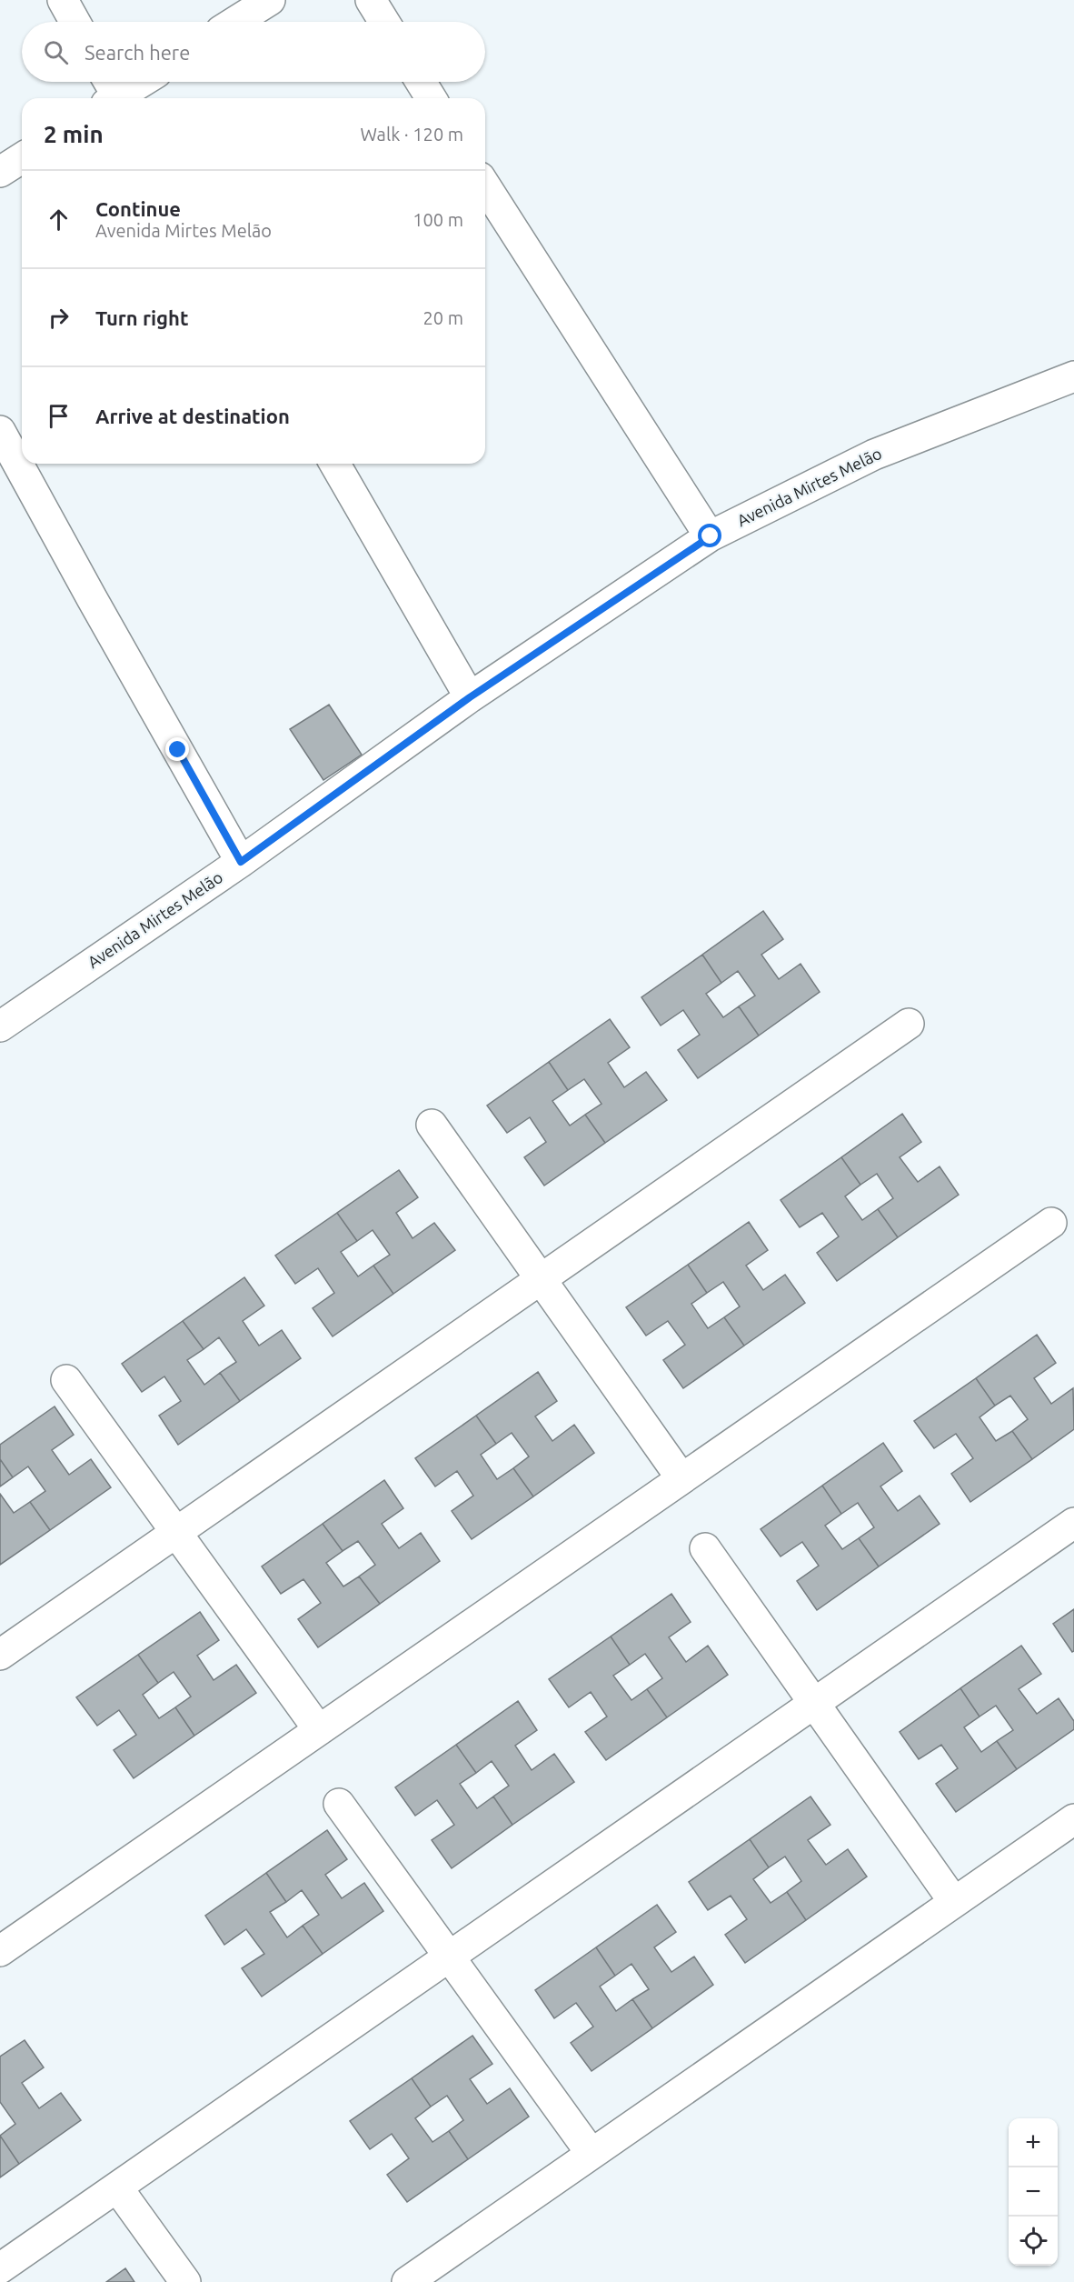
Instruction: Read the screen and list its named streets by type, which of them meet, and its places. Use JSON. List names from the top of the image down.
{
  "streets": {
    "street": ["Avenida Mirtes Melão"]
  },
  "page": {
    "search": "Search here",
    "heading": ["2 min", "Walk · 120 m"],
    "list": [
      ["Continue", "Avenida Mirtes Melão", "100 m"],
      ["Turn right", "20 m"],
      "Arrive at destination"
    ],
    "map_buttons": ["+", "−"]
  }
}
